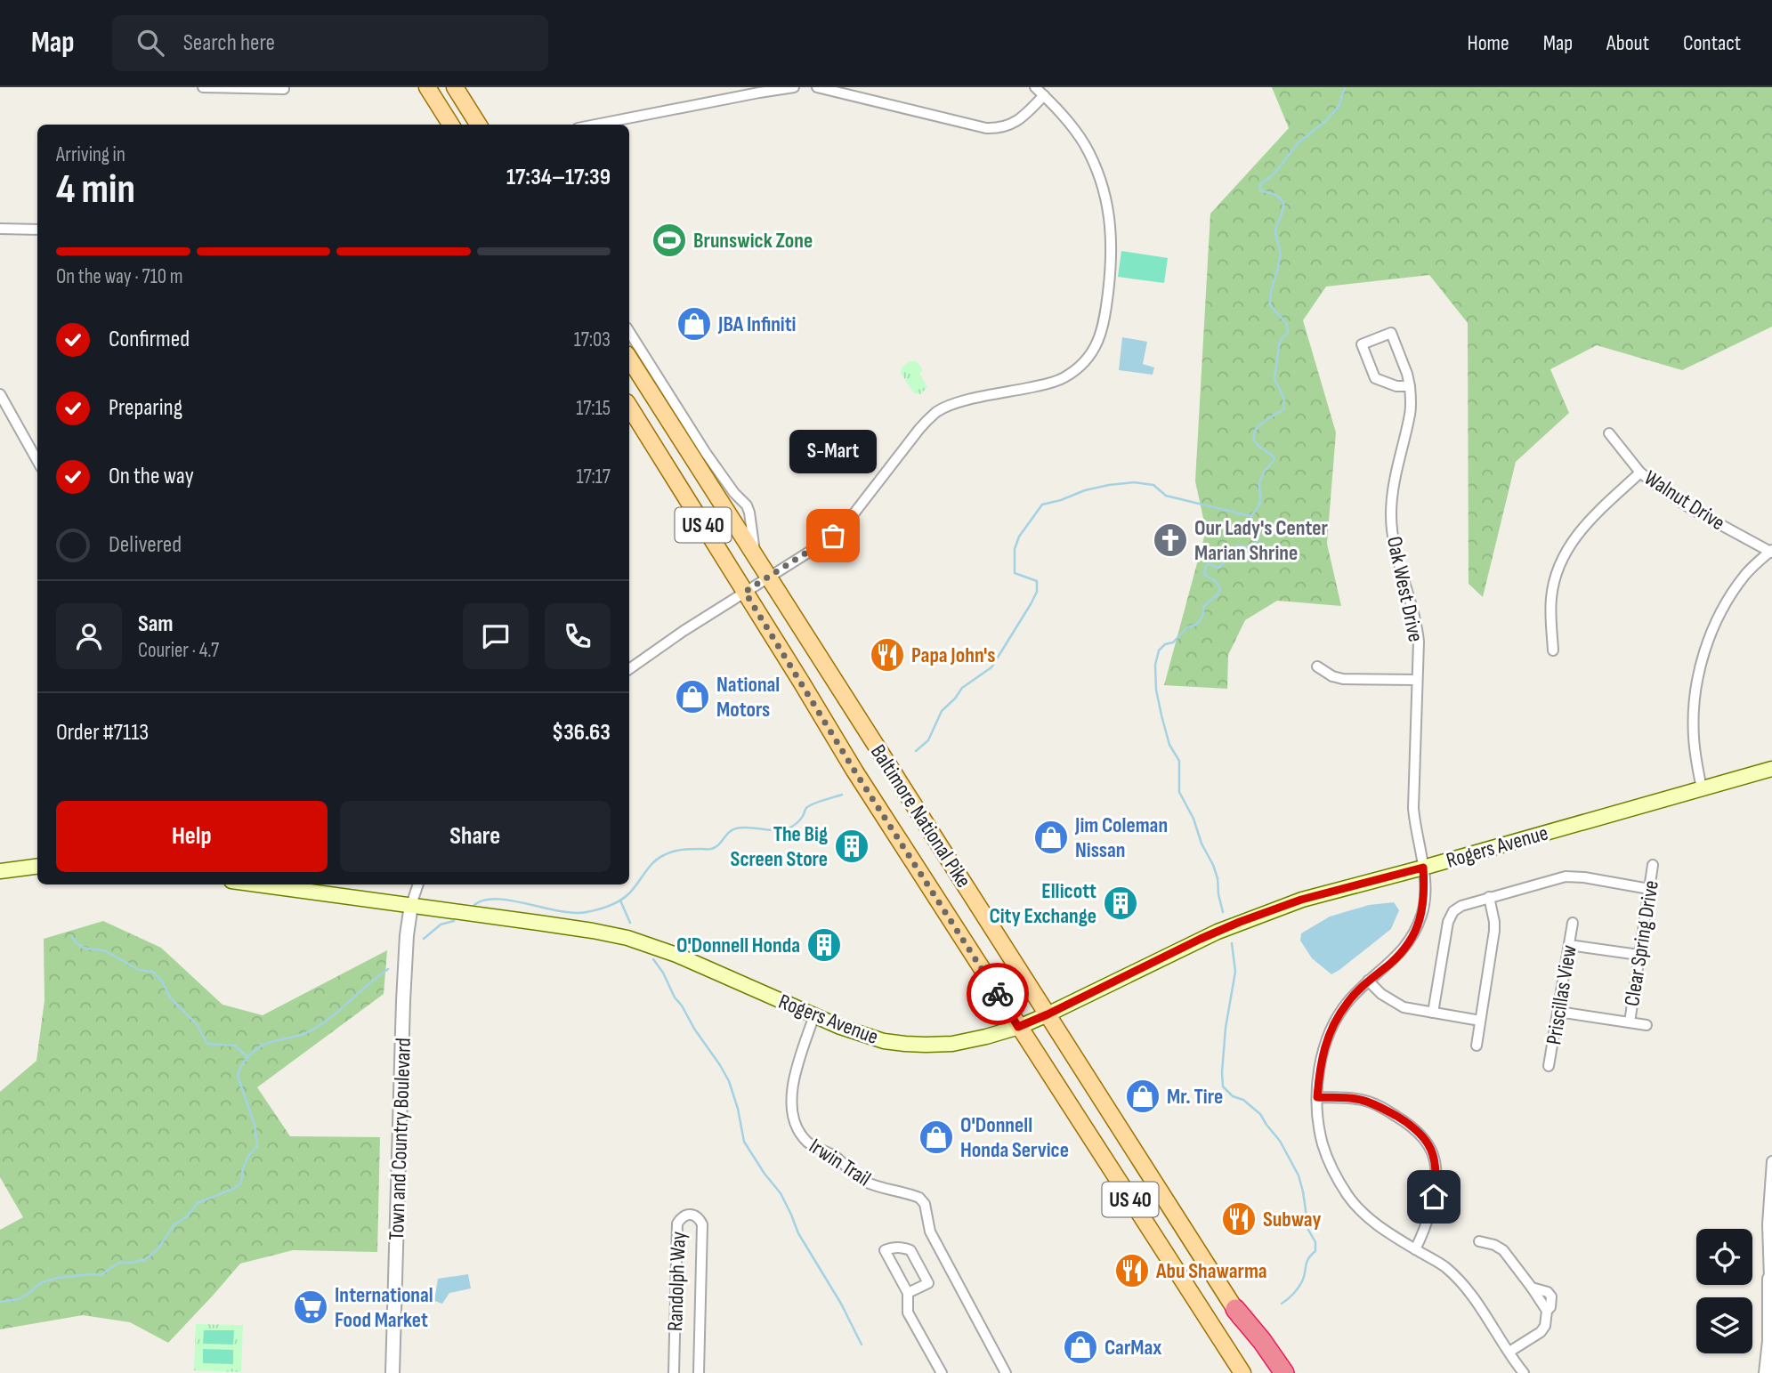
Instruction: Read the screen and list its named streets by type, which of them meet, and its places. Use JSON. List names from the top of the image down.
{
  "streets": {
    "main road": ["US 40", "Baltimore National Pike", "Rogers Avenue"],
    "street": [
      "Walnut Drive",
      "Oak West Drive",
      "Clear Spring Drive",
      "Priscillas View",
      "Town and Country Boulevard",
      "Irwin Trail",
      "Randolph Way"
    ]
  },
  "crossings": [
    ["Oak West Drive", "Rogers Avenue"],
    ["Baltimore National Pike", "Rogers Avenue"],
    ["Rogers Avenue", "Town and Country Boulevard"],
    ["Rogers Avenue", "Irwin Trail"]
  ],
  "places": {
    "sports": ["Brunswick Zone"],
    "shop": [
      "JBA Infiniti",
      "National Motors",
      "Jim Coleman Nissan",
      "Mr. Tire",
      "O'Donnell Honda Service",
      "CarMax"
    ],
    "other": ["S-Mart"],
    "church": ["Our Lady's Center Marian Shrine"],
    "restaurant": ["Papa John's", "Subway", "Abu Shawarma"],
    "building": ["The Big Screen Store", "Ellicott City Exchange", "O'Donnell Honda"],
    "supermarket": ["International Food Market"]
  },
  "page": {
    "header": "Map",
    "search": "Search here",
    "nav": [
      "Home",
      "Map",
      "About",
      "Contact"
    ],
    "heading": ["4 min", "Arriving in", "17:34–17:39"],
    "panel": [
      "Sam",
      "Courier · 4.7",
      "Order #7113",
      "$36.63"
    ],
    "bar": "On the way · 710 m",
    "list": [
      ["Confirmed", "17:03"],
      ["Preparing", "17:15"],
      ["On the way", "17:17"],
      "Delivered"
    ],
    "bubble": "S-Mart",
    "buttons": ["Help", "Share"]
  }
}
